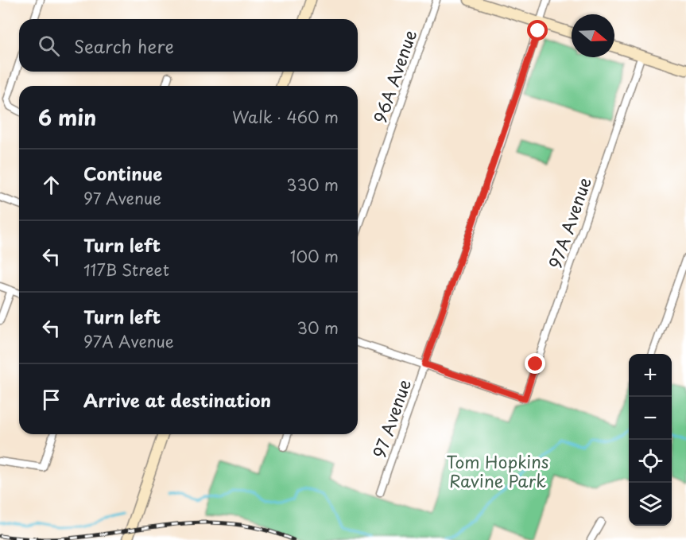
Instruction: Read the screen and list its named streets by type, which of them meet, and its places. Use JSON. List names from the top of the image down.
{
  "streets": {
    "street": ["96A Avenue", "97A Avenue", "97 Avenue"]
  },
  "crossings": [
    ["97A Avenue", "97 Avenue"]
  ],
  "parks": ["Tom Hopkins Ravine Park"],
  "north": "right",
  "page": {
    "search": "Search here",
    "heading": ["6 min", "Walk · 460 m"],
    "list": [
      ["Continue", "97 Avenue", "330 m"],
      ["Turn left", "117B Street", "100 m"],
      ["Turn left", "97A Avenue", "30 m"],
      "Arrive at destination"
    ],
    "map_buttons": ["+", "−"]
  }
}
